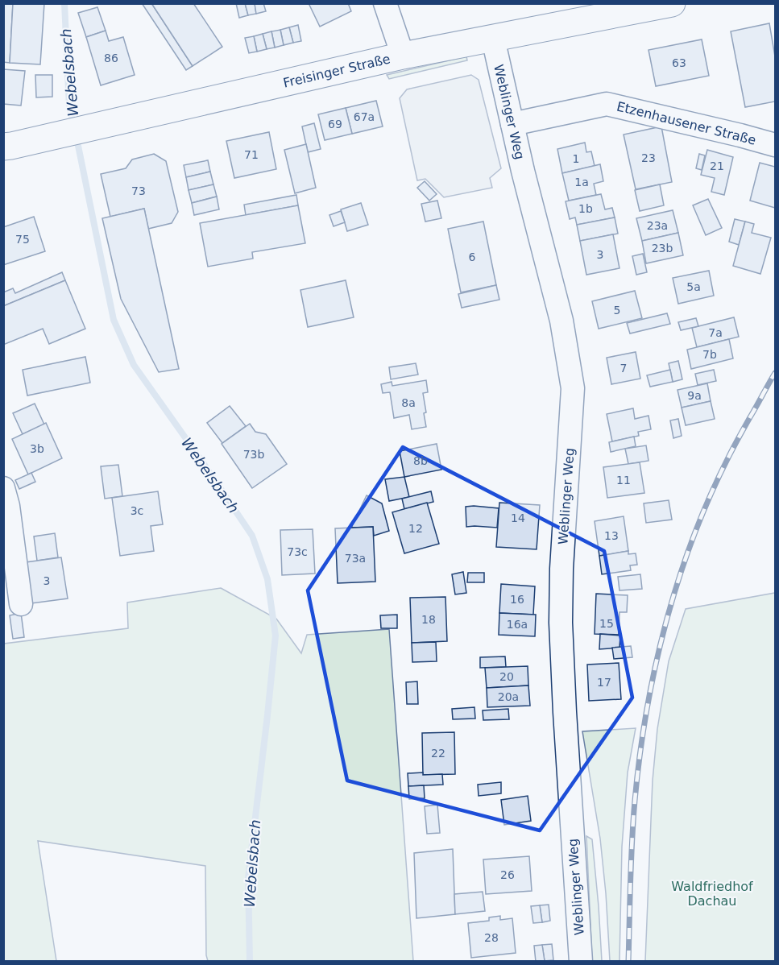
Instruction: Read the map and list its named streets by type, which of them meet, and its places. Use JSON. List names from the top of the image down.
{
  "streets": {
    "main road": ["Freisinger Straße"],
    "street": ["Weblinger Weg", "Etzenhausener Straße"]
  },
  "crossings": [
    ["Freisinger Straße", "Weblinger Weg"],
    ["Weblinger Weg", "Etzenhausener Straße"]
  ],
  "water": ["Webelsbach"],
  "parks": ["Waldfriedhof Dachau"],
  "house_numbers": [
    "86",
    "63",
    "67a",
    "69",
    "71",
    "23",
    "1",
    "21",
    "1a",
    "73",
    "1b",
    "23a",
    "75",
    "23b",
    "3",
    "6",
    "5a",
    "5",
    "7a",
    "7b",
    "7",
    "9a",
    "8a",
    "3b",
    "73b",
    "8b",
    "11",
    "3c",
    "14",
    "12",
    "13",
    "73c",
    "73a",
    "3",
    "16",
    "18",
    "15",
    "16a",
    "20",
    "17",
    "20a",
    "22",
    "26",
    "28"
  ]
}
